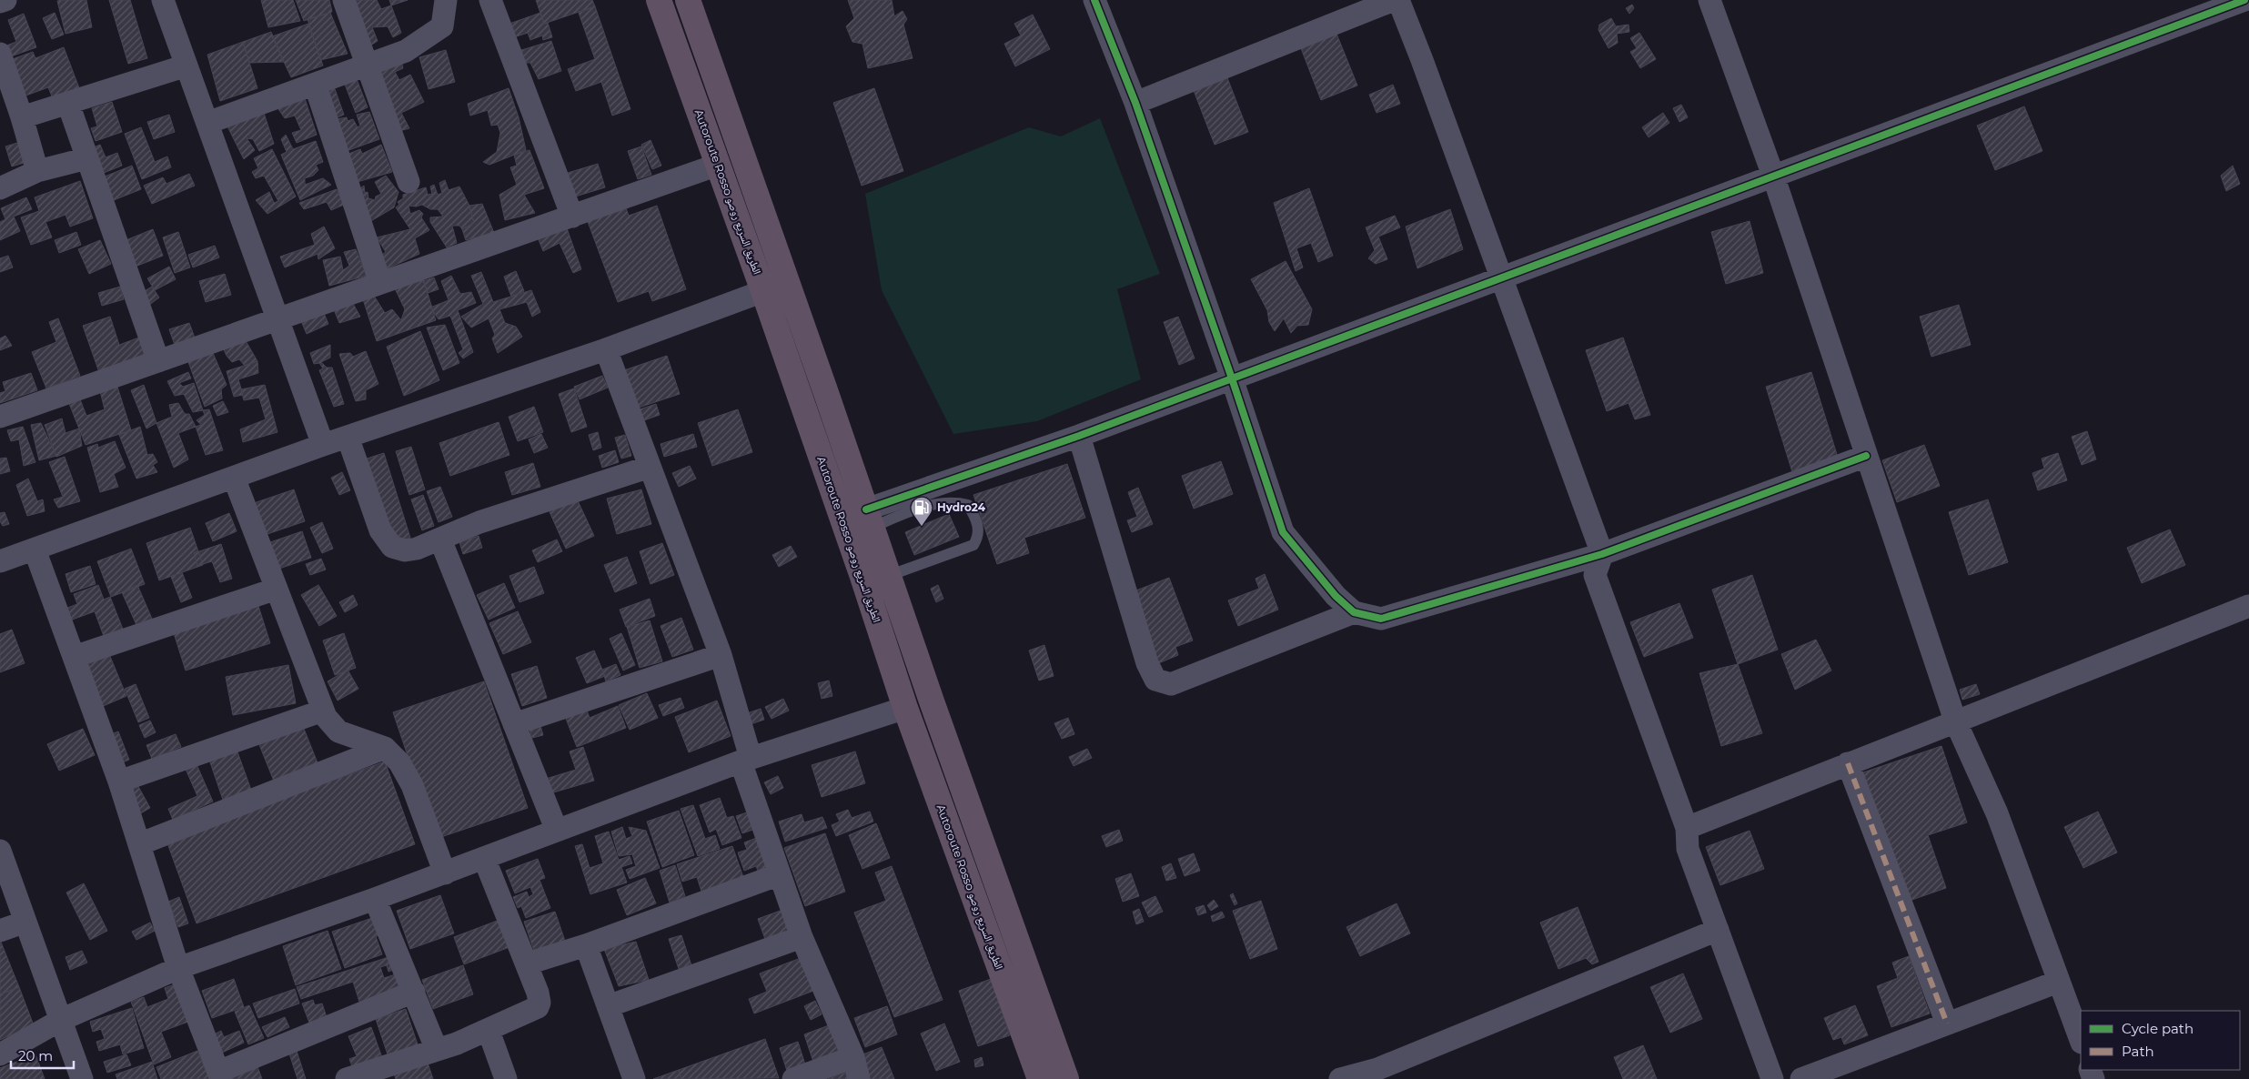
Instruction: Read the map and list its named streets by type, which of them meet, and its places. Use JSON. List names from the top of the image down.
{
  "streets": {
    "highway": ["Autoroute Rosso الطريق السريع روصو"]
  },
  "places": {
    "fuel station": ["Hydro24"]
  },
  "legend": ["Cycle path", "Path"],
  "scale_bar": "20 m"
}
